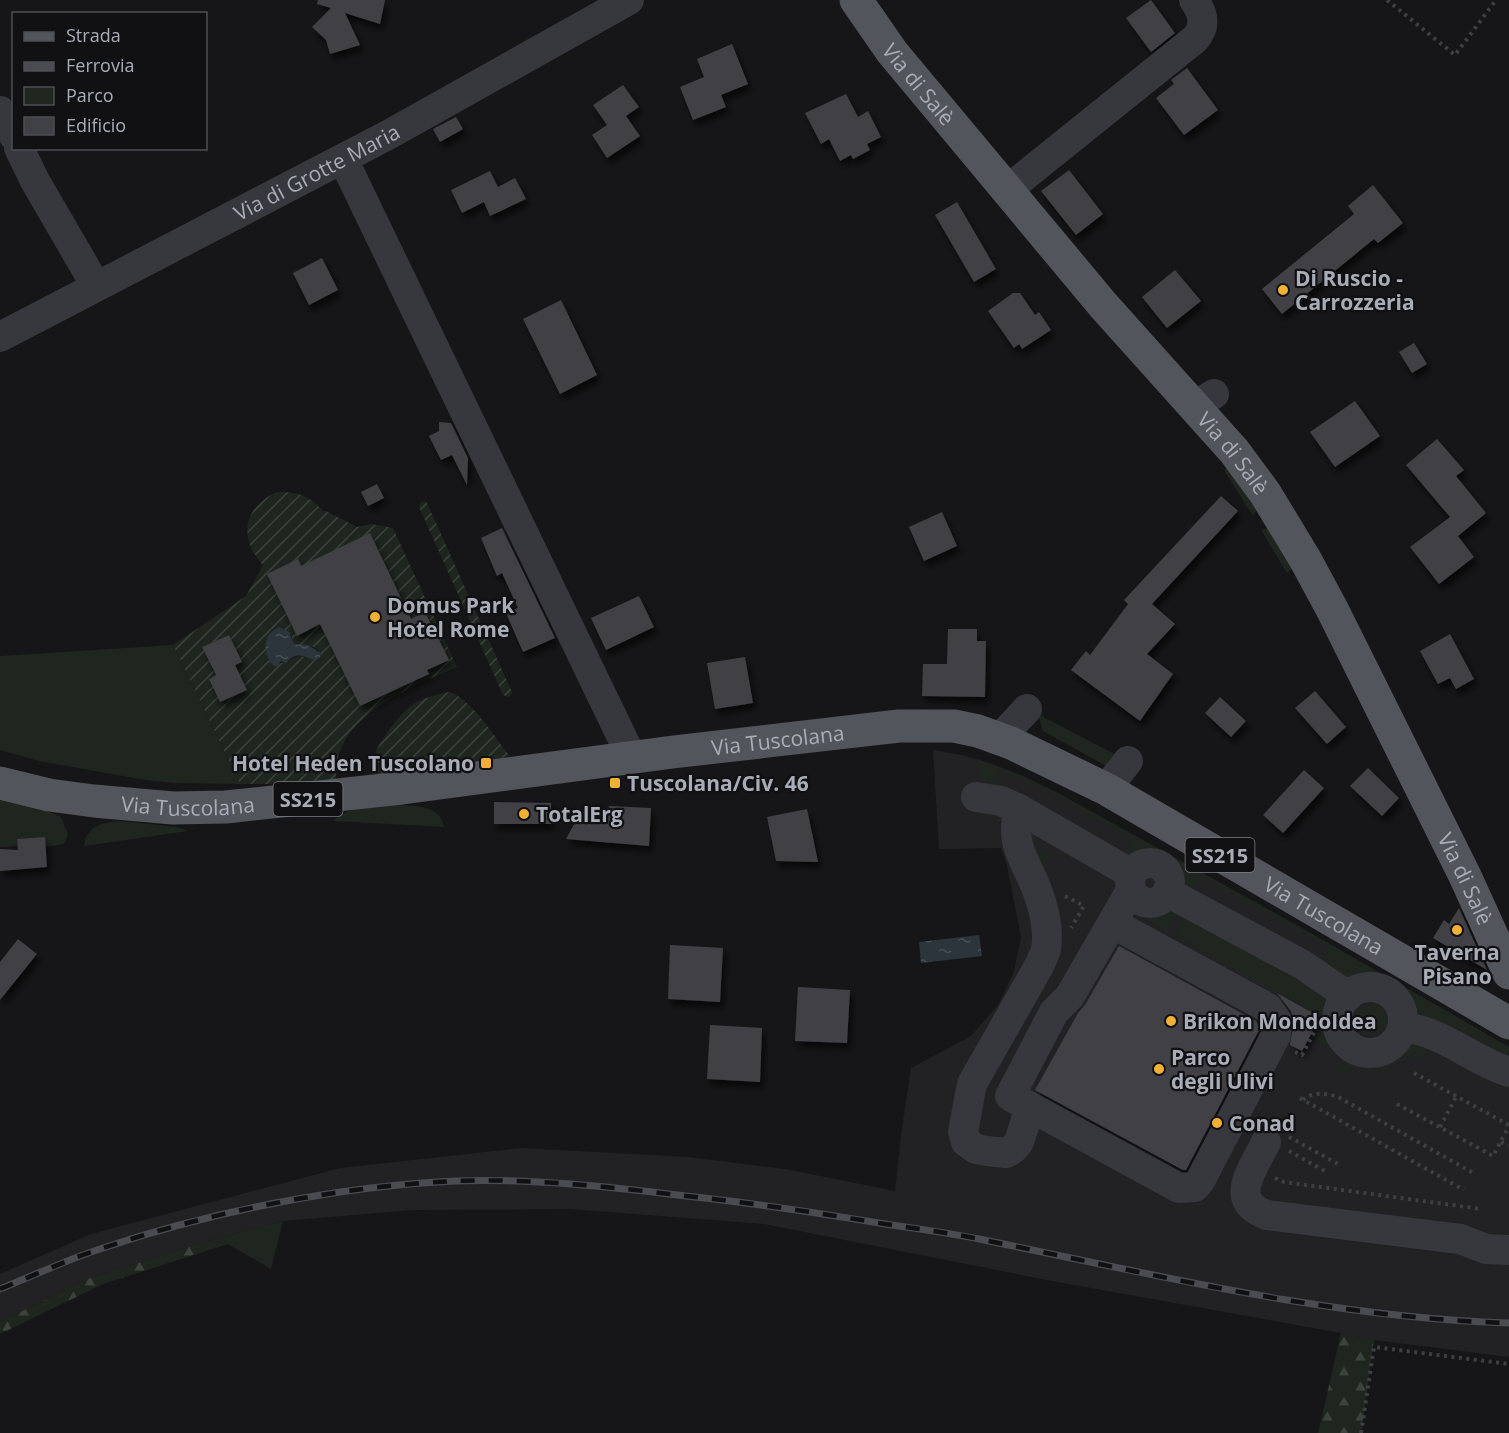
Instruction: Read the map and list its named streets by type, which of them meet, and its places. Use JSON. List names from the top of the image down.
{
  "streets": {
    "main road": ["Via di Salè", "Via Tuscolana", "SS215"],
    "street": ["Via di Grotte Maria"]
  },
  "places": {
    "other": [
      "Di Ruscio - Carrozzeria",
      "Domus Park Hotel Rome",
      "TotalErg",
      "Taverna Pisano",
      "Brikon MondoIdea",
      "Parco degli Ulivi",
      "Conad"
    ],
    "transit": ["Hotel Heden Tuscolano", "Tuscolana/Civ. 46"]
  },
  "legend": [
    "Strada",
    "Ferrovia",
    "Parco",
    "Edificio"
  ]
}
